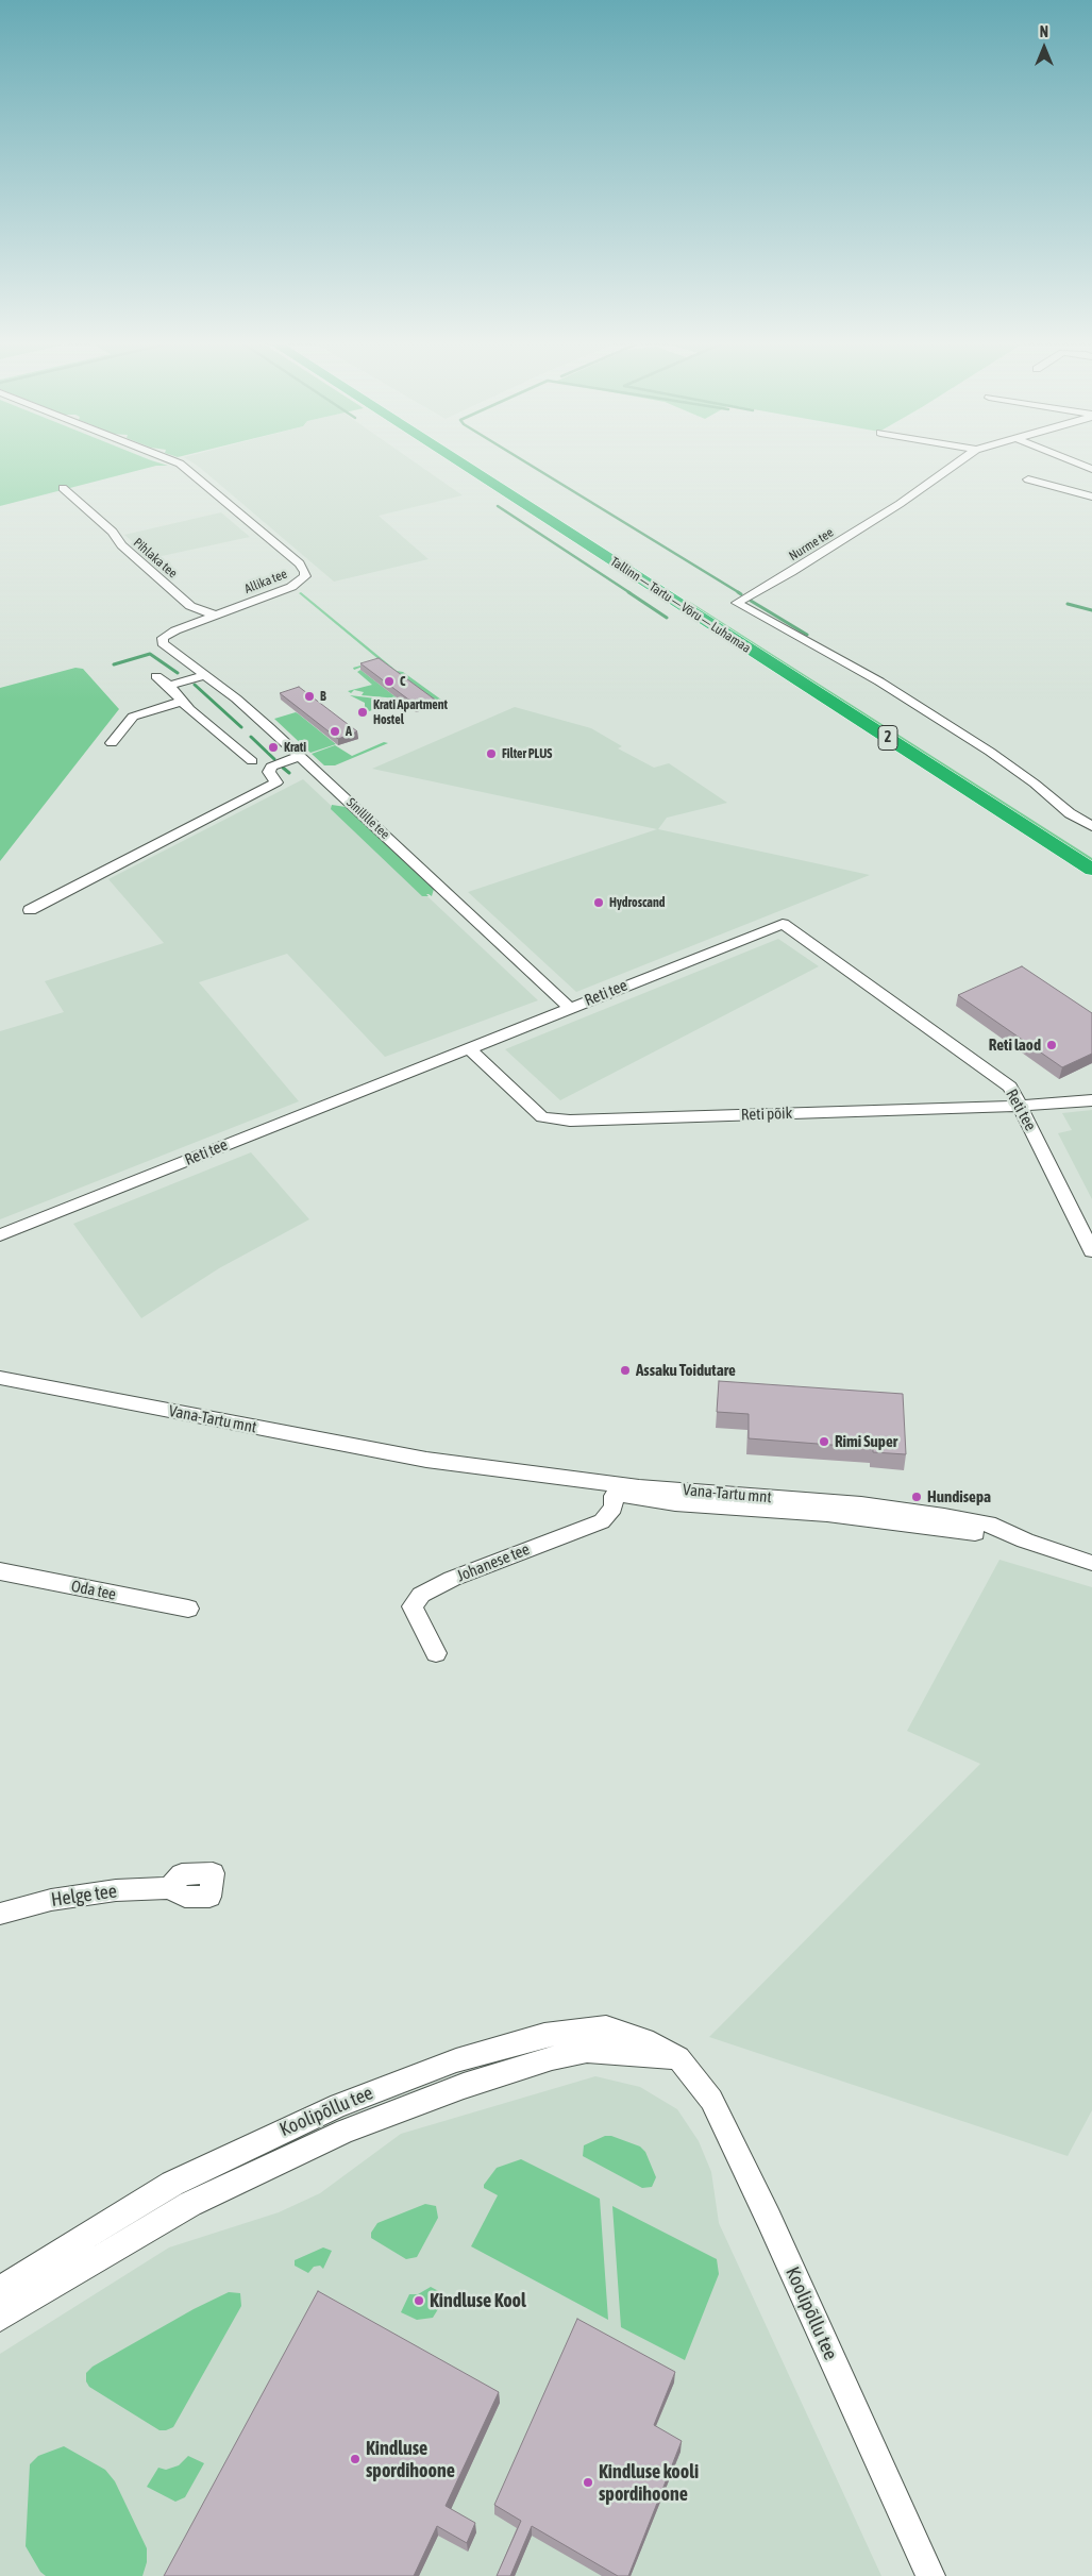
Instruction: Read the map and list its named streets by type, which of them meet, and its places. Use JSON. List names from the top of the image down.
{
  "streets": {
    "highway": ["Tallinn — Tartu — Võru — Luhamaa", "2"],
    "street": [
      "Nurme tee",
      "Pihlaka tee",
      "Allika tee",
      "Sinilille tee",
      "Reti tee",
      "Reti põik",
      "Vana-Tartu mnt",
      "Johanese tee",
      "Oda tee",
      "Helge tee",
      "Koolipõllu tee"
    ]
  },
  "crossings": [
    ["Pihlaka tee", "Allika tee"],
    ["Allika tee", "Sinilille tee"],
    ["Sinilille tee", "Reti tee"],
    ["Reti tee", "Reti põik"],
    ["Vana-Tartu mnt", "Johanese tee"]
  ],
  "places": [
    "C",
    "B",
    "Krati Apartment Hostel",
    "A",
    "Krati",
    "Filter PLUS",
    "Hydroscand",
    "Reti laod",
    "Assaku Toidutare",
    "Rimi Super",
    "Hundisepa",
    "Kindluse Kool",
    "Kindluse spordihoone",
    "Kindluse kooli spordihoone"
  ],
  "north": "top"
}
